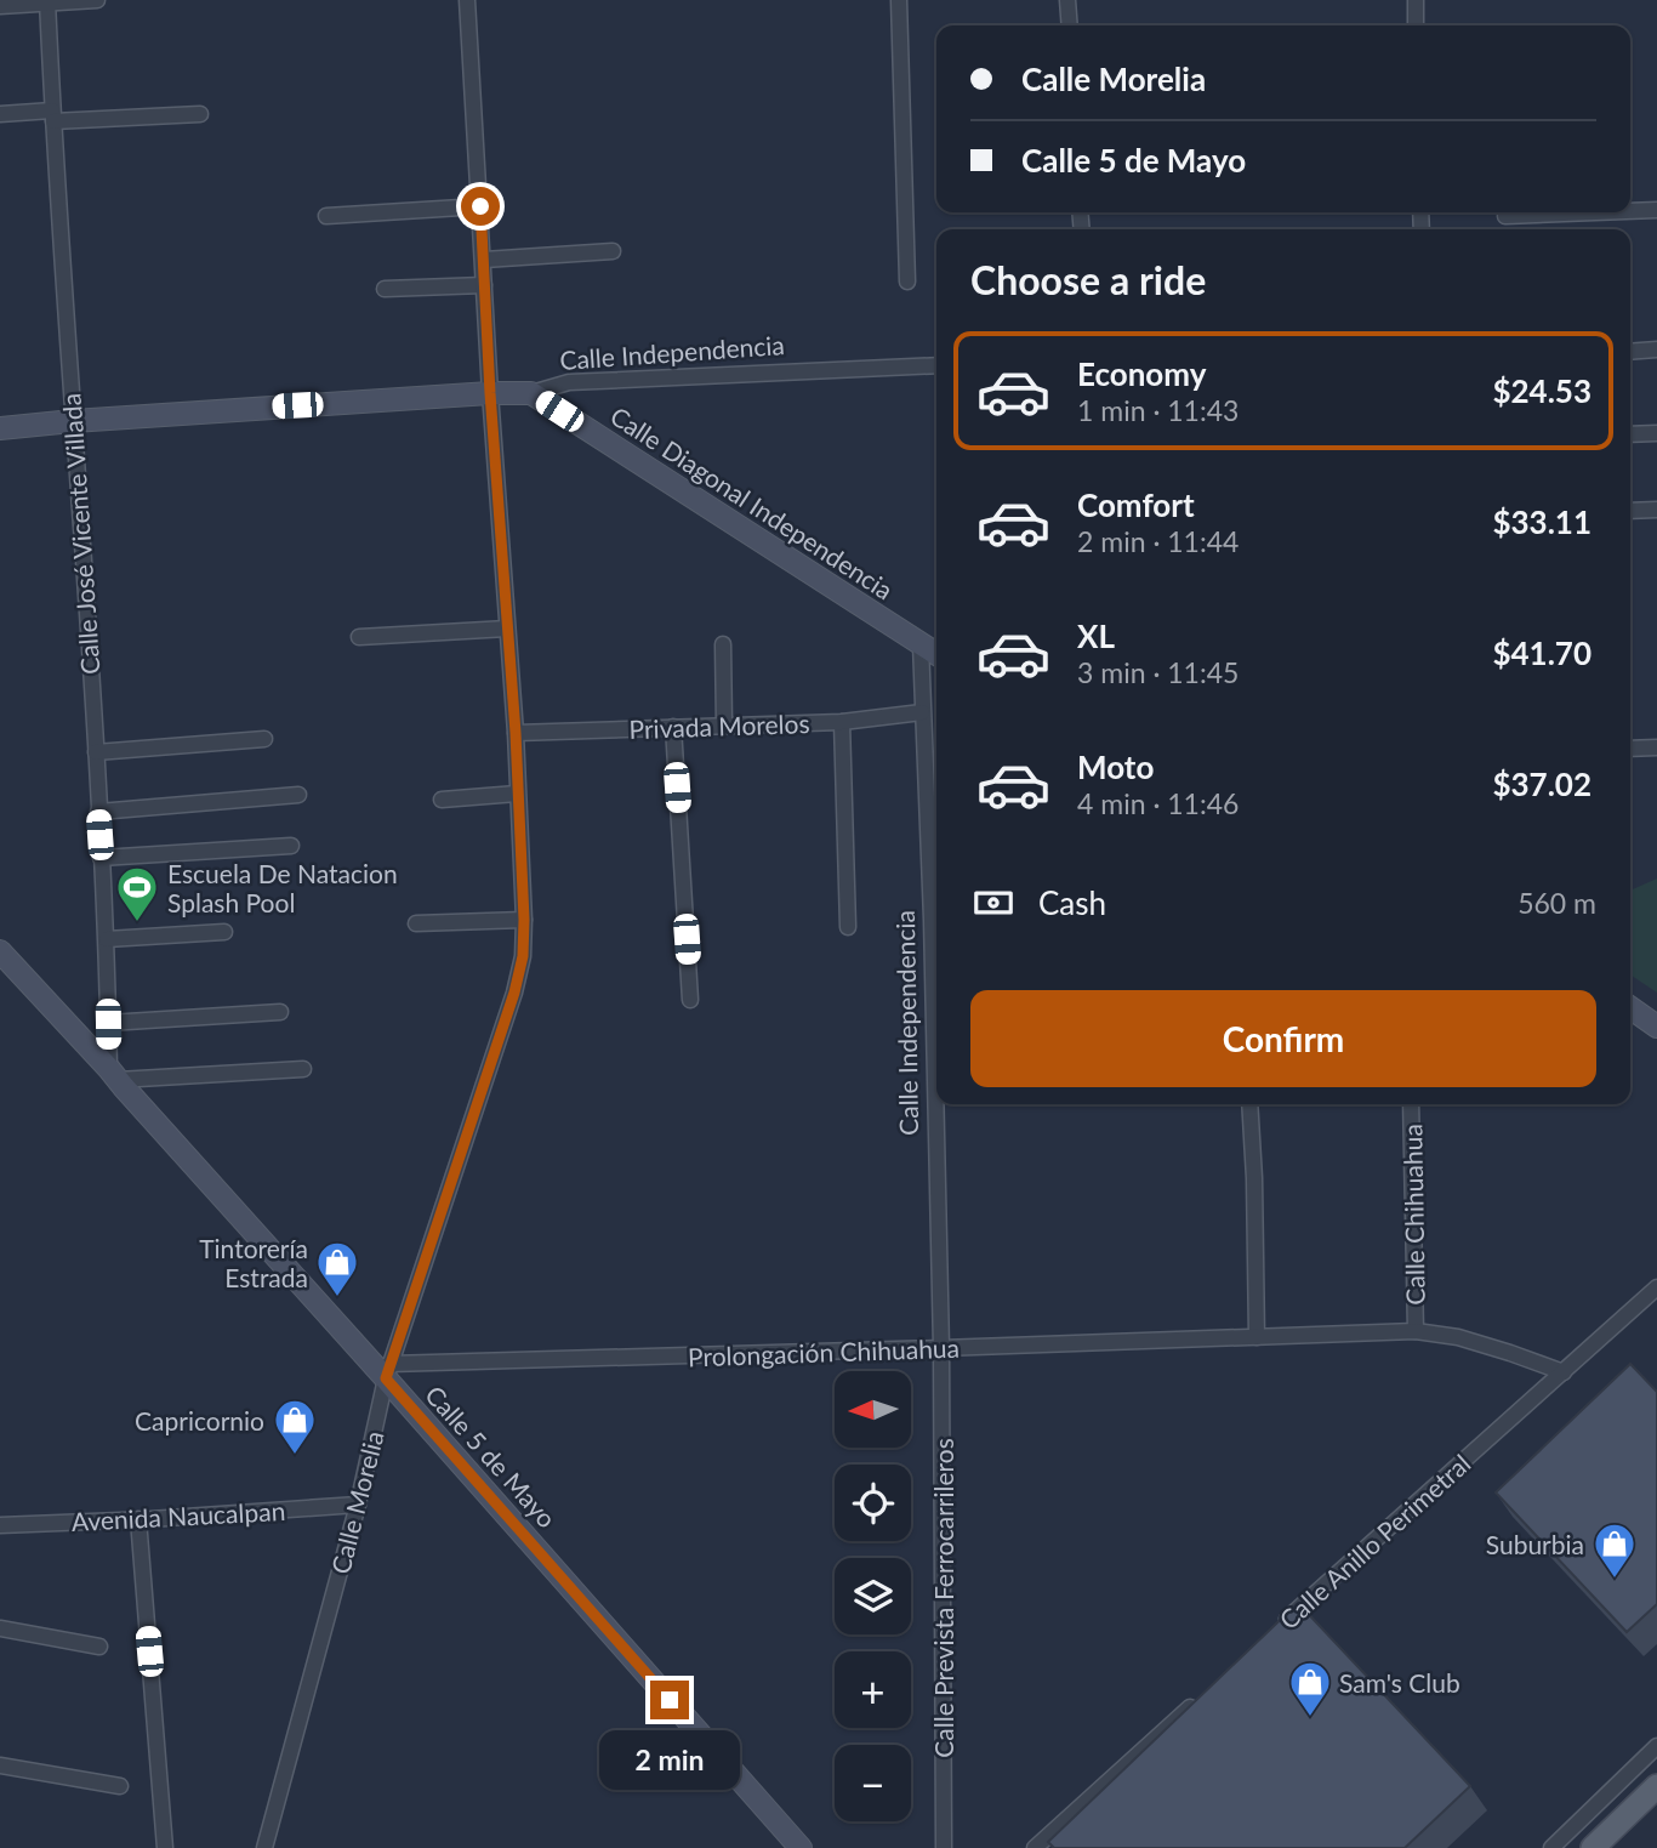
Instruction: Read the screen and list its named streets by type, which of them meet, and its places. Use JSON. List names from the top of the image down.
{
  "streets": {
    "main road": ["Calle Independencia", "Calle Diagonal Independencia", "Calle 5 de Mayo"],
    "street": [
      "Calle José Vicente Villada",
      "Privada Morelos",
      "Calle Chihuahua",
      "Prolongación Chihuahua",
      "Calle Morelia",
      "Avenida Naucalpan",
      "Calle Anillo Perimetral",
      "Calle Prevista Ferrocarrileros"
    ]
  },
  "crossings": [
    ["Calle Independencia", "Calle Diagonal Independencia"],
    ["Calle Independencia", "Calle José Vicente Villada"],
    ["Calle Independencia", "Privada Morelos"],
    ["Calle Independencia", "Prolongación Chihuahua"],
    ["Calle Independencia", "Calle Morelia"],
    ["Calle Independencia", "Calle Prevista Ferrocarrileros"],
    ["Calle José Vicente Villada", "Calle 5 de Mayo"],
    ["Privada Morelos", "Calle Morelia"],
    ["Prolongación Chihuahua", "Calle 5 de Mayo"],
    ["Prolongación Chihuahua", "Calle Morelia"],
    ["Prolongación Chihuahua", "Calle Prevista Ferrocarrileros"],
    ["Calle 5 de Mayo", "Calle Morelia"],
    ["Calle Morelia", "Avenida Naucalpan"]
  ],
  "places": {
    "sports": ["Escuela De Natacion Splash Pool"],
    "shop": [
      "Tintorería Estrada",
      "Capricornio",
      "Suburbia",
      "Sam's Club"
    ]
  },
  "north": "left",
  "page": {
    "banner": ["Calle Morelia", "Calle 5 de Mayo"],
    "heading": "Choose a ride",
    "list": [
      {
        "name": "Economy",
        "note": "1 min · 11:43",
        "value": "$24.53"
      },
      {
        "name": "Comfort",
        "note": "2 min · 11:44",
        "value": "$33.11"
      },
      {
        "name": "XL",
        "note": "3 min · 11:45",
        "value": "$41.70"
      },
      {
        "name": "Moto",
        "note": "4 min · 11:46",
        "value": "$37.02"
      }
    ],
    "pay": ["Cash", "560 m"],
    "buttons": "Confirm",
    "map_buttons": ["+", "−"],
    "bubble": "2 min"
  }
}
